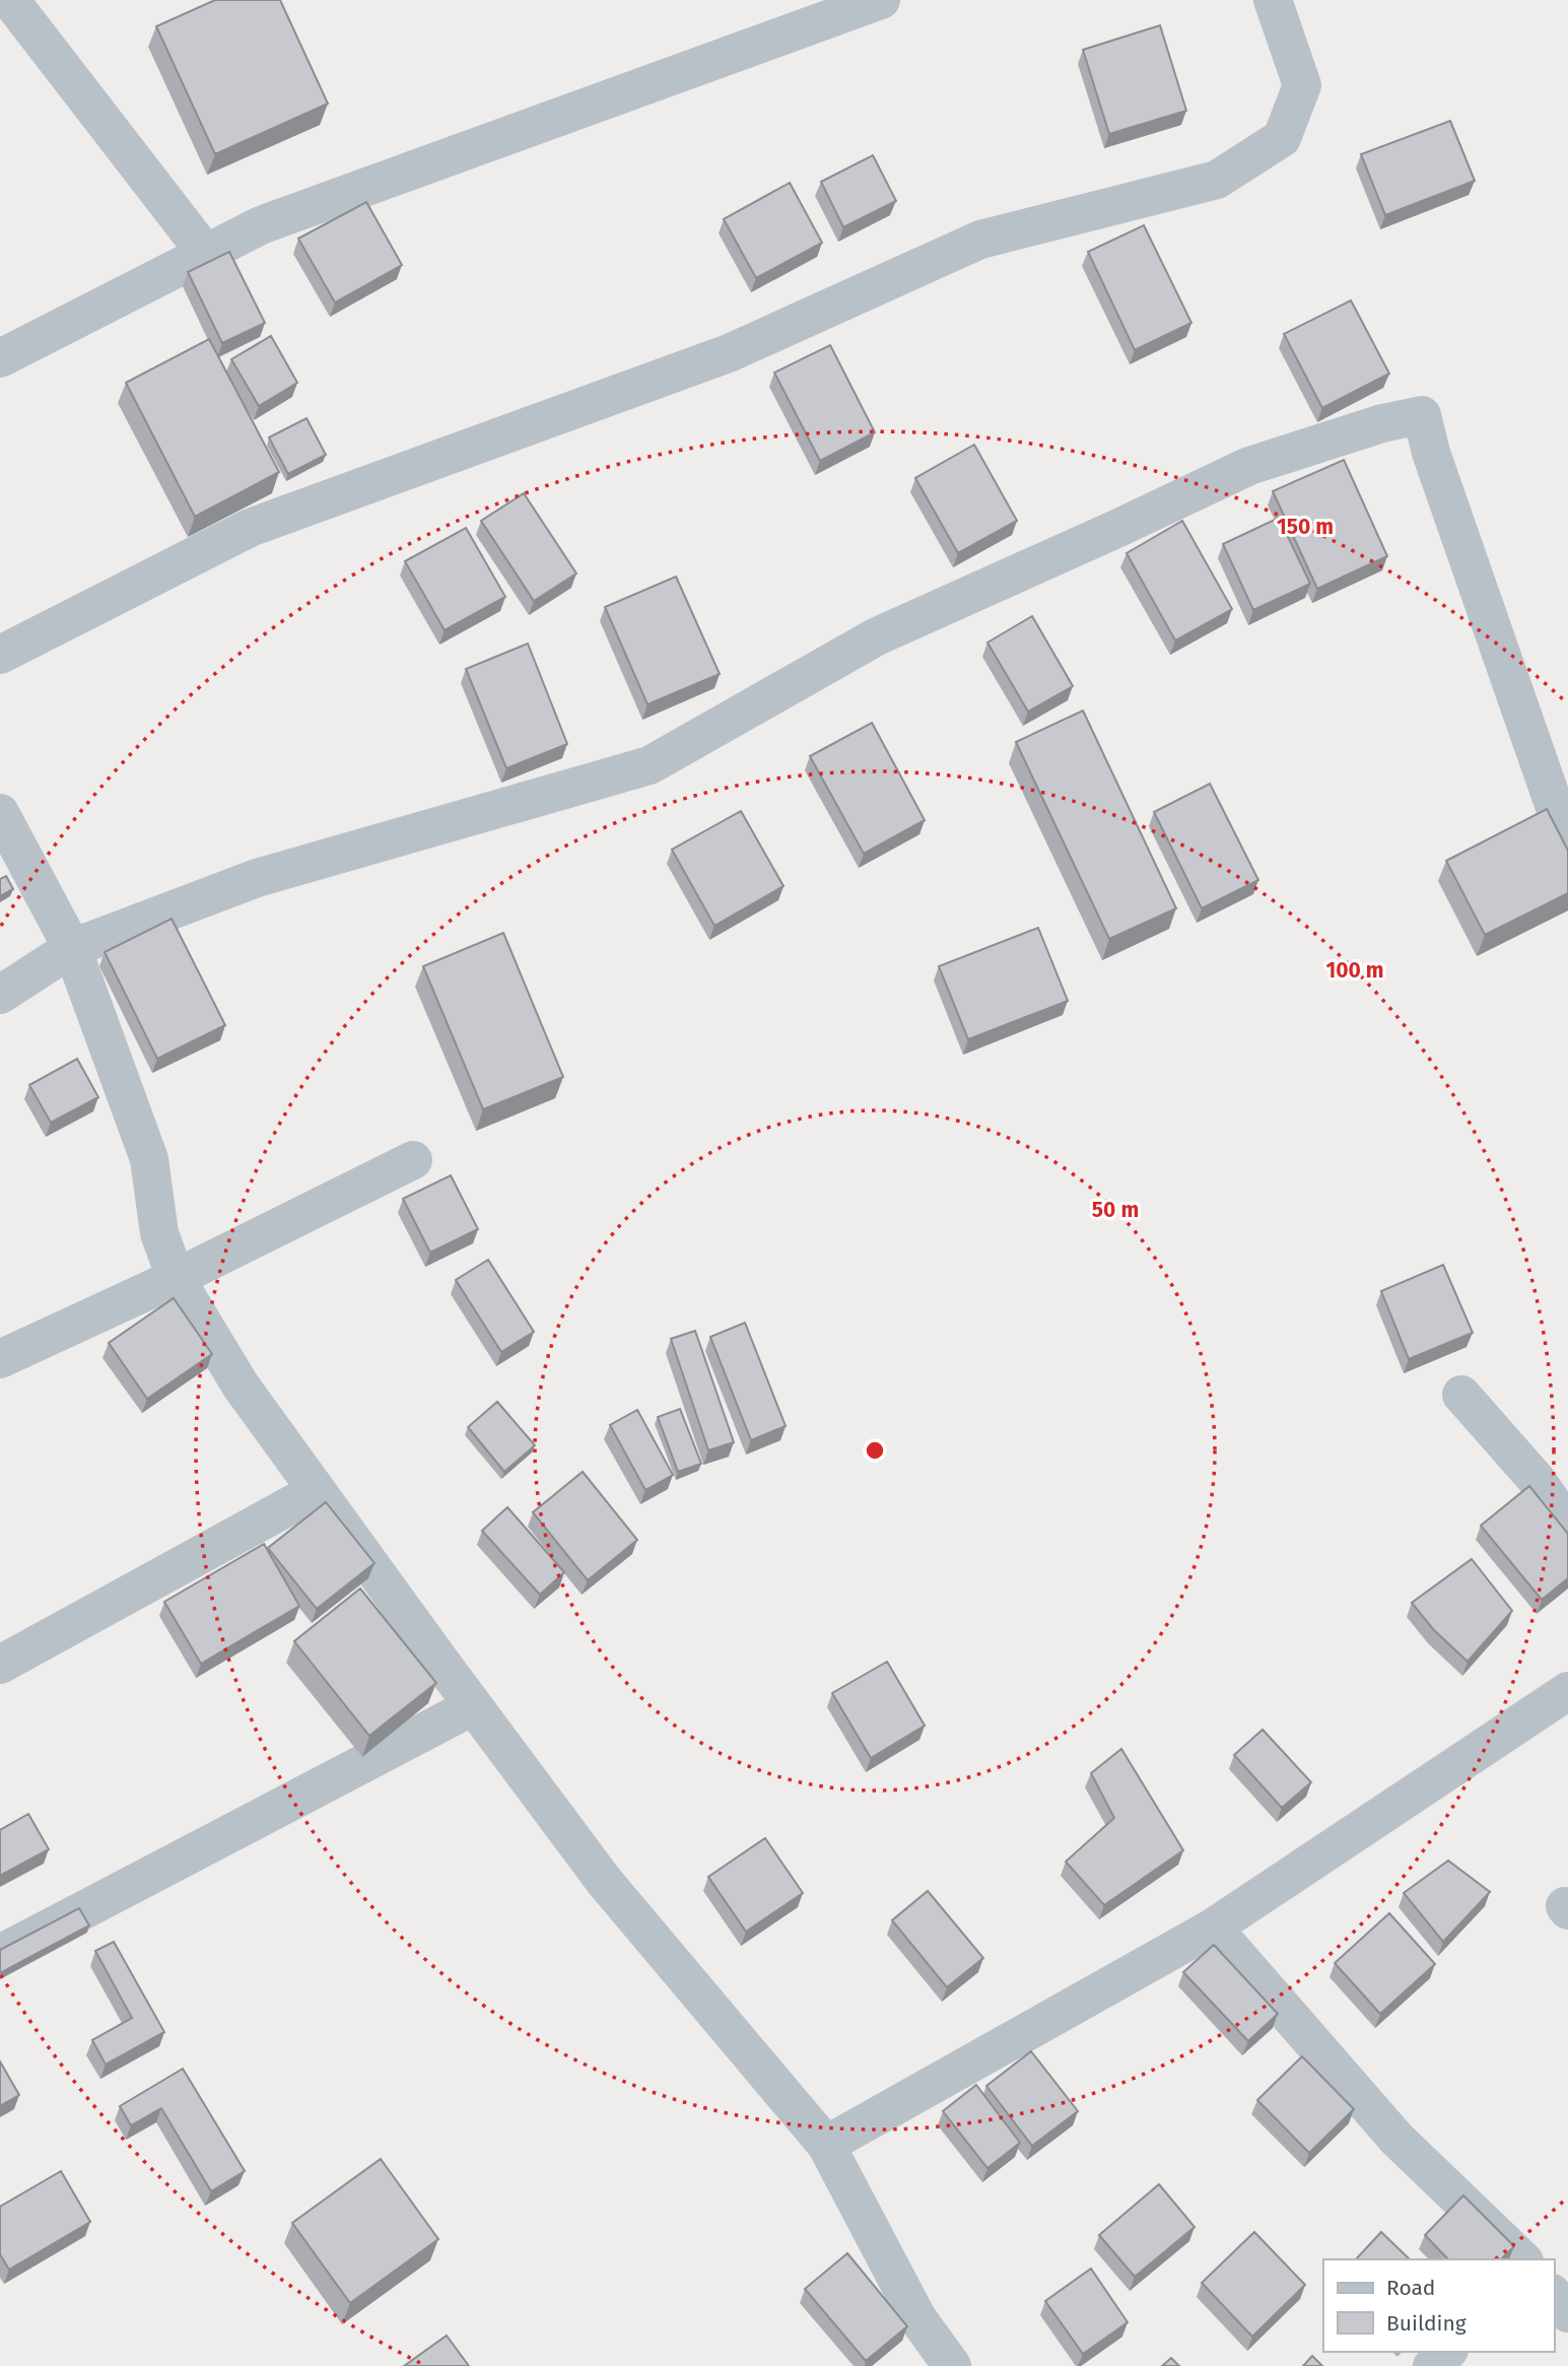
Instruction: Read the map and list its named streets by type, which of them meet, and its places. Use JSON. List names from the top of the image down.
{
  "legend": ["Road", "Building"],
  "rings": ["150 m", "100 m", "50 m"]
}
